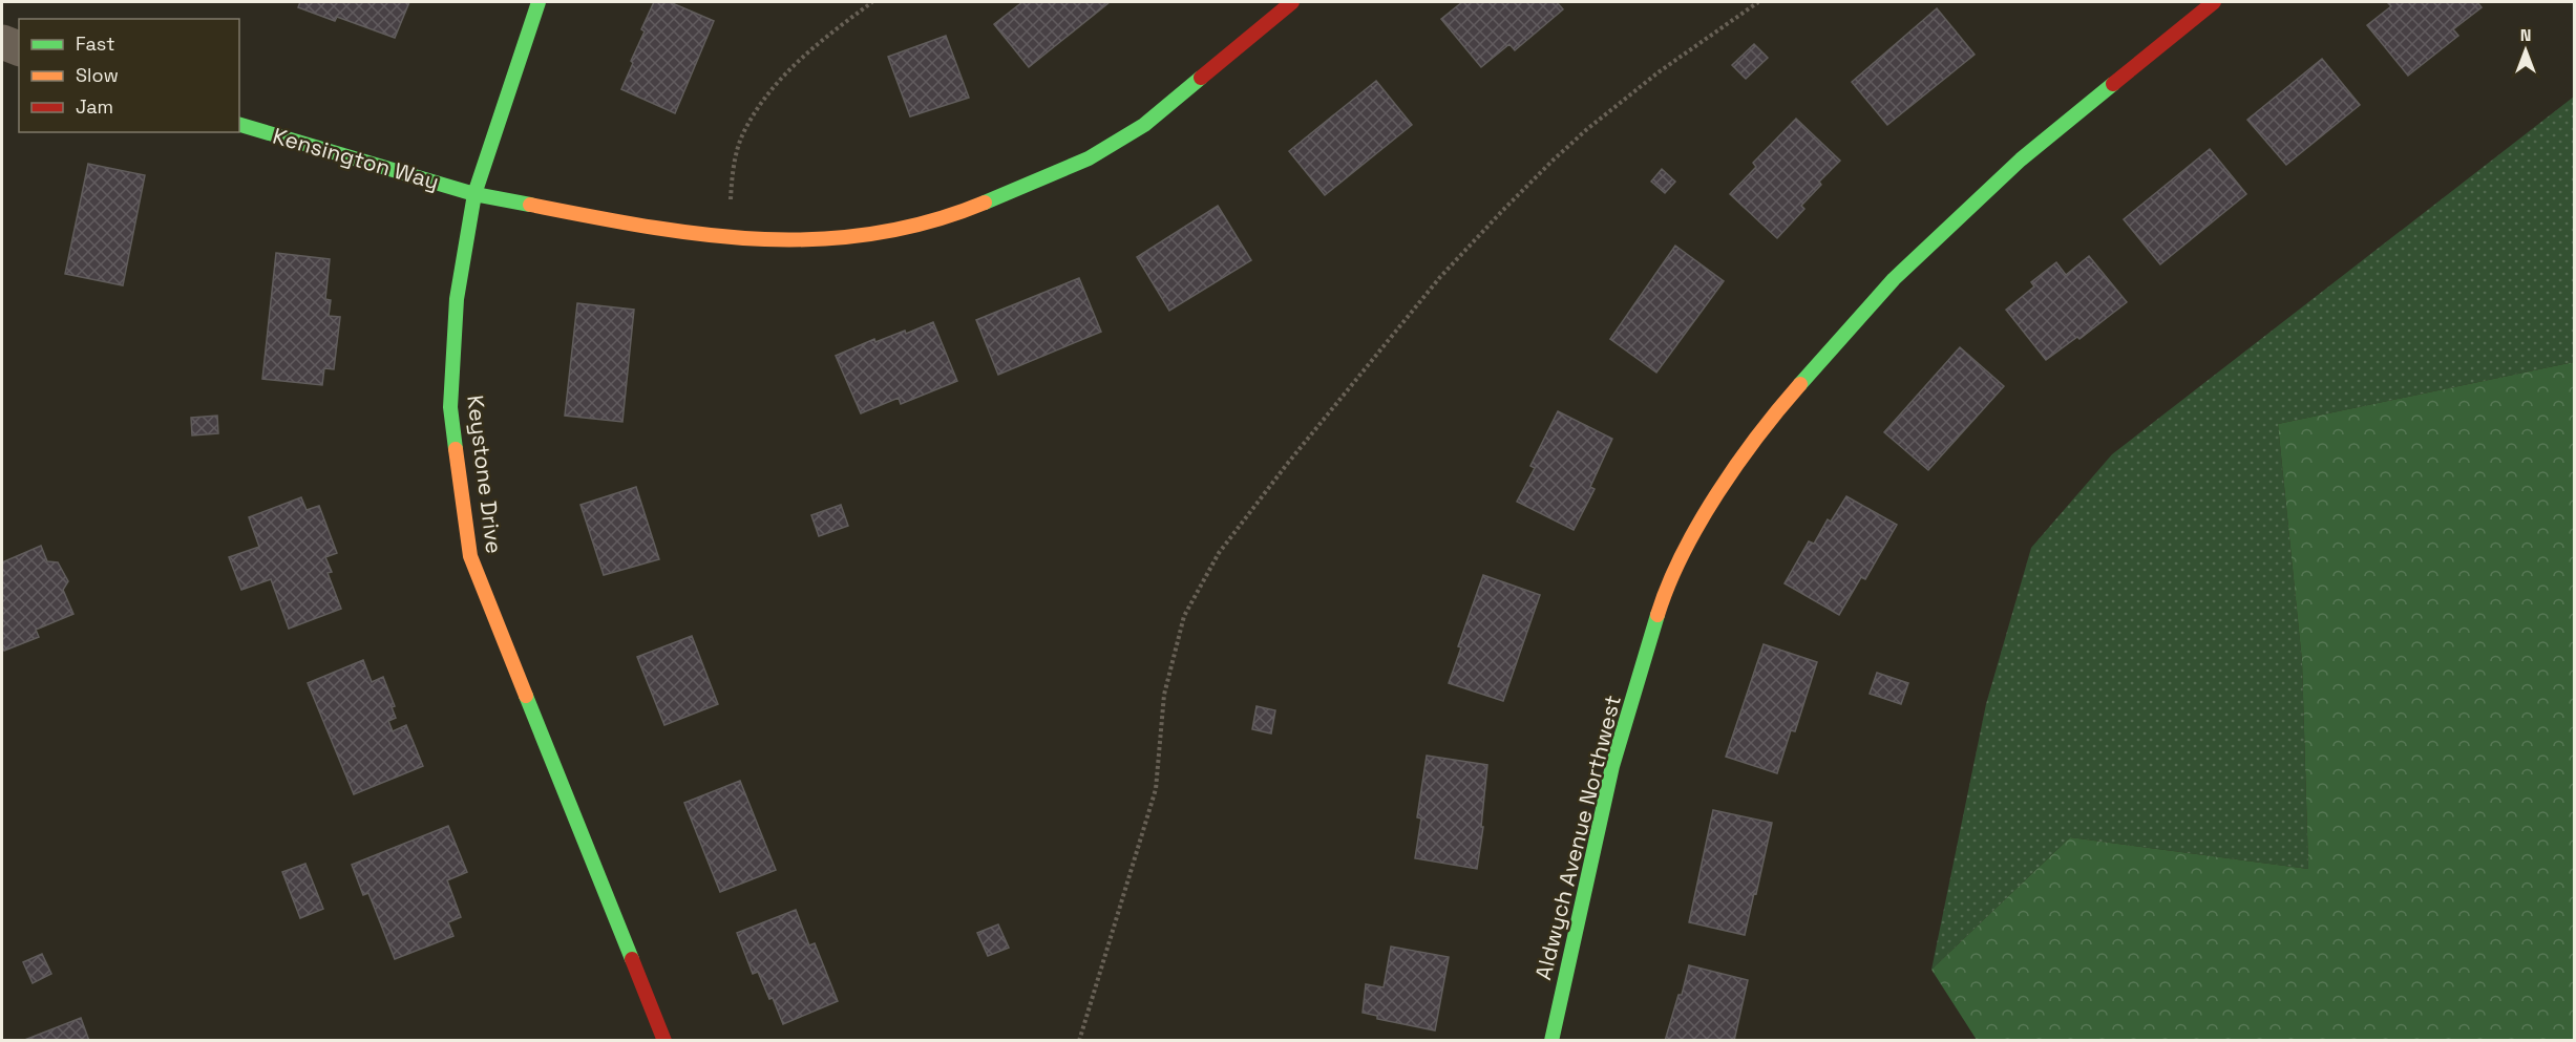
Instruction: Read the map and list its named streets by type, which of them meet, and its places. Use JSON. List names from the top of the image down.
{
  "streets": {
    "street": ["Kensington Way", "Keystone Drive", "Aldwych Avenue Northwest"]
  },
  "crossings": [
    ["Kensington Way", "Keystone Drive"]
  ],
  "legend": ["Fast", "Slow", "Jam"],
  "north": "top"
}
